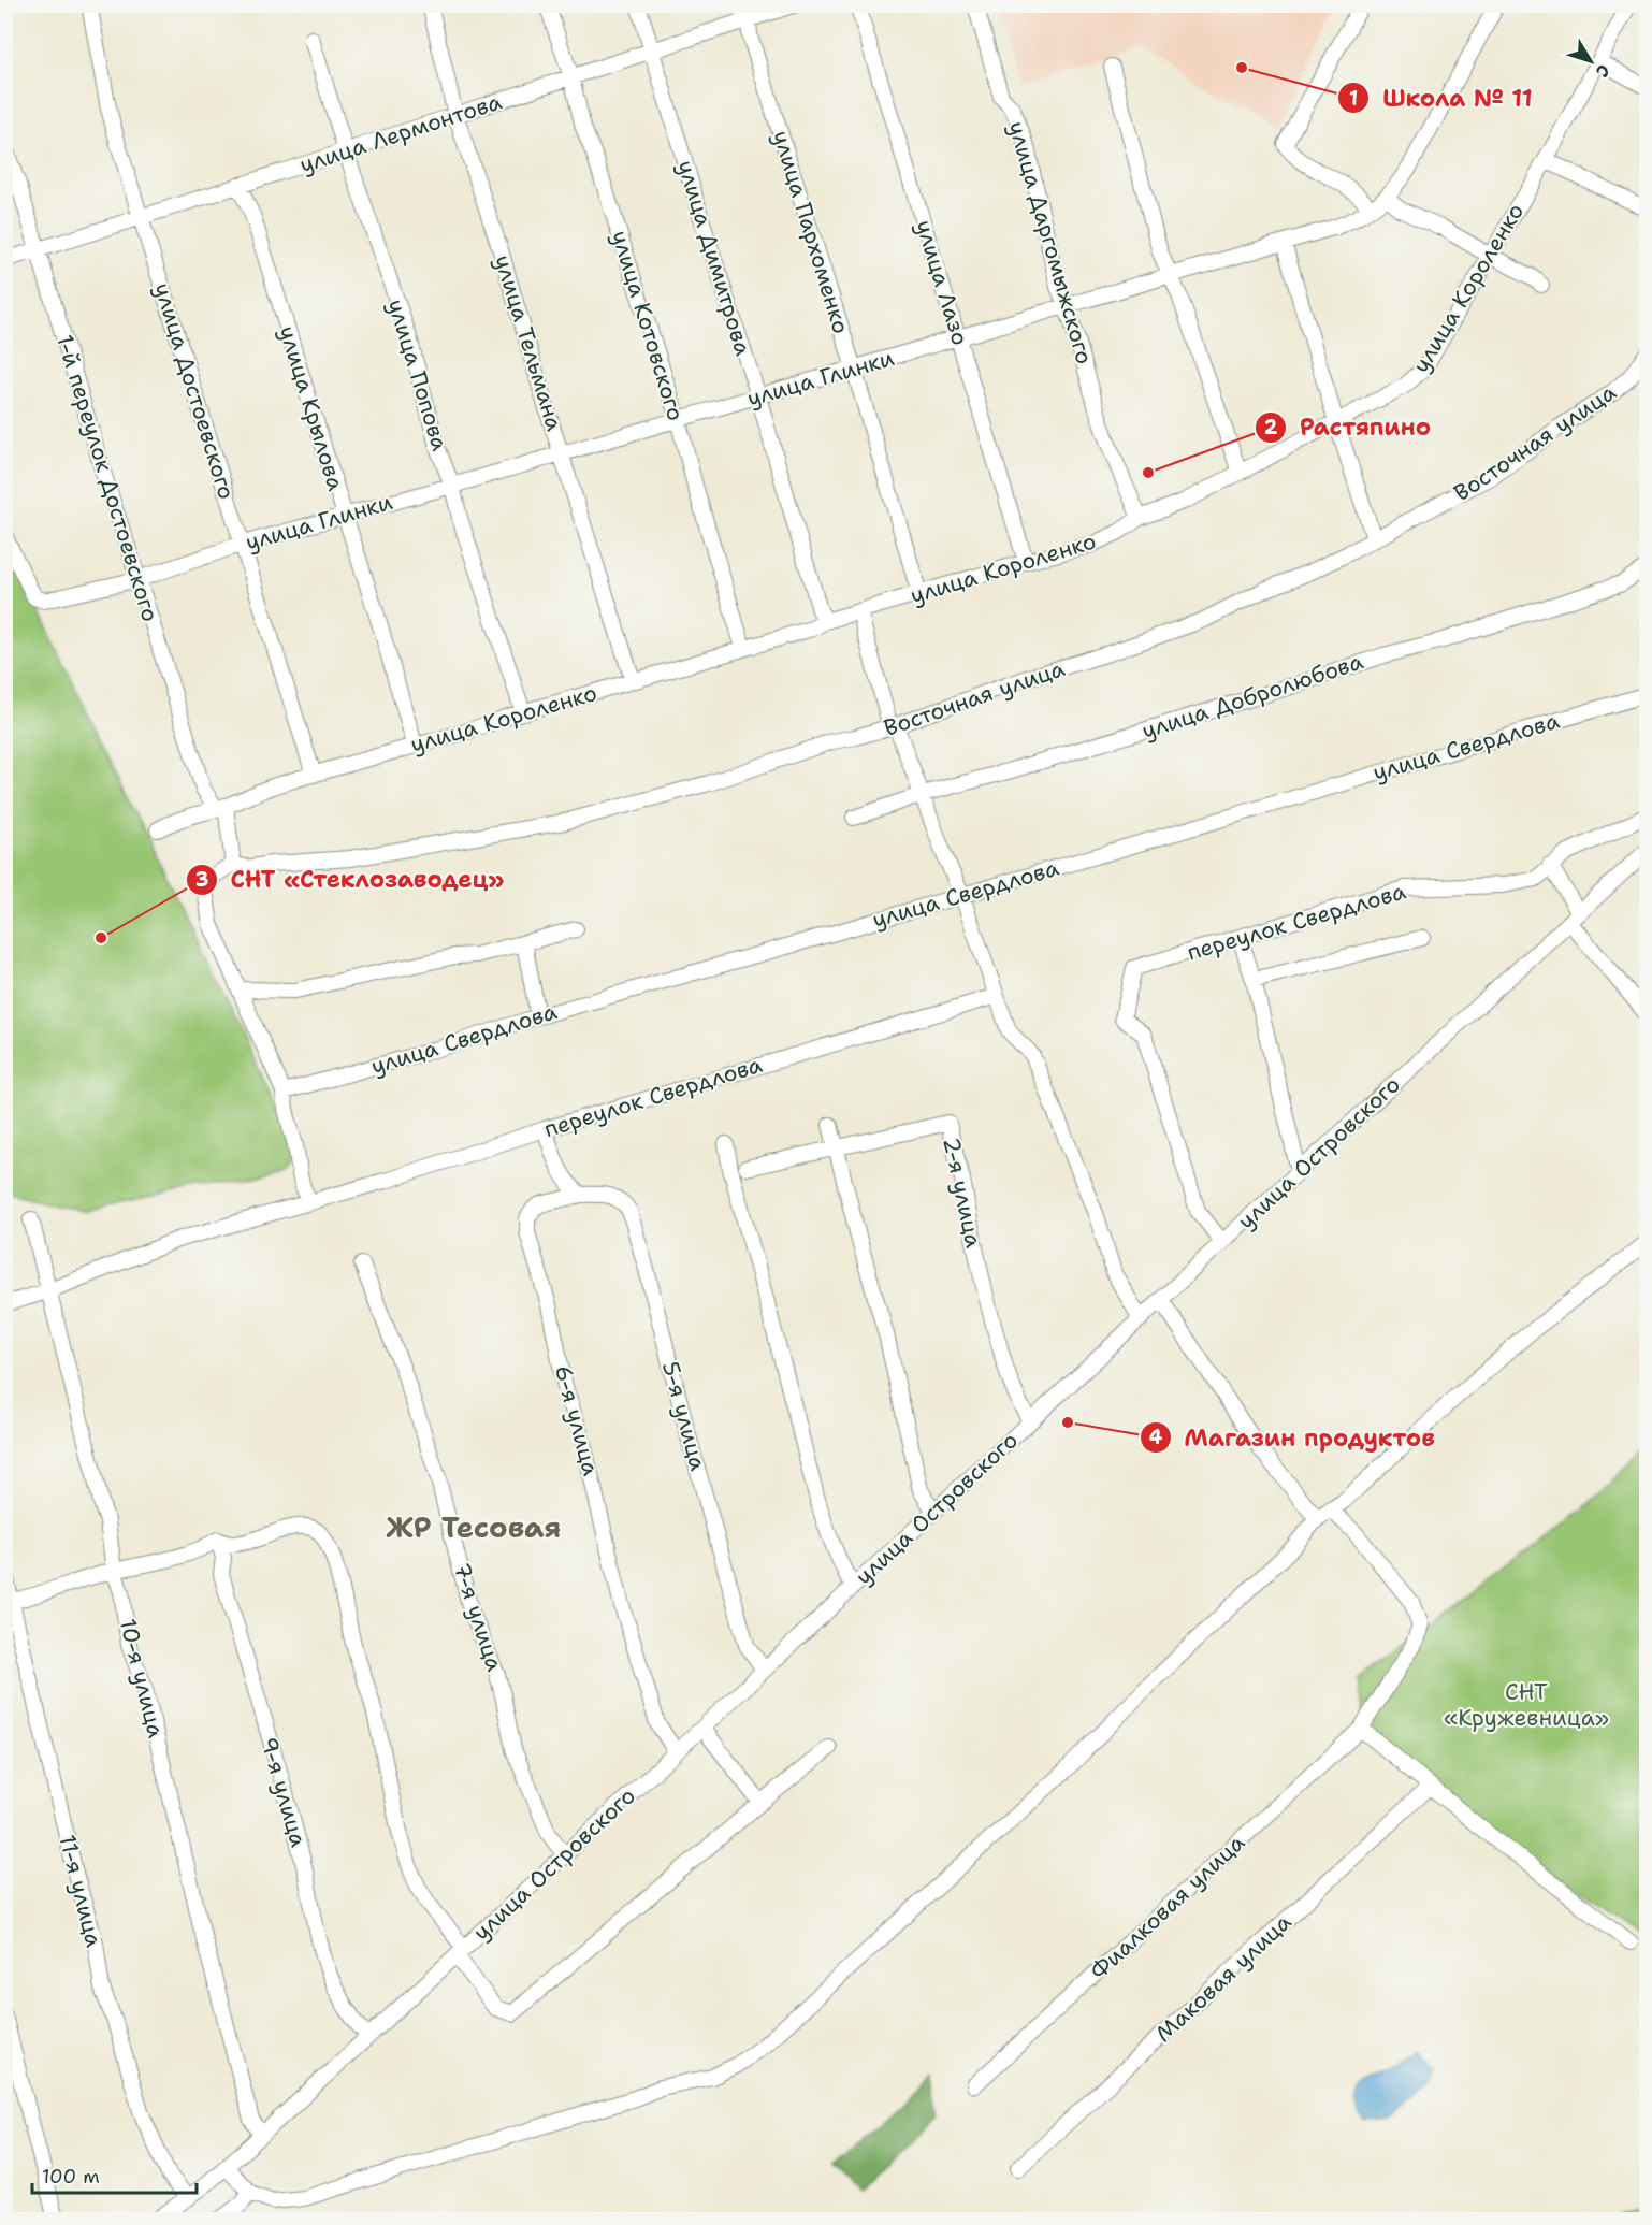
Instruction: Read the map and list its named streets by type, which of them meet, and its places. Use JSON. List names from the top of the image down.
{
  "streets": {
    "street": [
      "улица Лермонтова",
      "улица Пархоменко",
      "улица Даргомыжского",
      "улица Димитрова",
      "улица Лазо",
      "улица Короленко",
      "улица Котовского",
      "улица Тельмана",
      "улица Попова",
      "улица Глинки",
      "улица Достоевского",
      "улица Крылова",
      "Восточная улица",
      "1-й переулок Достоевского",
      "улица Добролюбова",
      "улица Свердлова",
      "переулок Свердлова",
      "улица Островского",
      "2-я улица",
      "5-я улица",
      "6-я улица",
      "7-я улица",
      "10-я улица",
      "9-я улица",
      "11-я улица",
      "Фиалковая улица",
      "Маковая улица"
    ]
  },
  "crossings": [
    ["улица Лермонтова", "улица Пархоменко"],
    ["улица Лермонтова", "улица Димитрова"],
    ["улица Лермонтова", "улица Котовского"],
    ["улица Лермонтова", "улица Тельмана"],
    ["улица Лермонтова", "улица Попова"],
    ["улица Лермонтова", "улица Достоевского"],
    ["улица Лермонтова", "улица Крылова"],
    ["улица Лермонтова", "1-й переулок Достоевского"],
    ["улица Пархоменко", "улица Короленко"],
    ["улица Пархоменко", "улица Глинки"],
    ["улица Даргомыжского", "улица Короленко"],
    ["улица Даргомыжского", "улица Глинки"],
    ["улица Димитрова", "улица Короленко"],
    ["улица Димитрова", "улица Глинки"],
    ["улица Лазо", "улица Короленко"],
    ["улица Лазо", "улица Глинки"],
    ["улица Короленко", "улица Котовского"],
    ["улица Короленко", "улица Тельмана"],
    ["улица Короленко", "улица Попова"],
    ["улица Короленко", "улица Достоевского"],
    ["улица Короленко", "улица Крылова"],
    ["улица Короленко", "1-й переулок Достоевского"],
    ["улица Котовского", "улица Глинки"],
    ["улица Тельмана", "улица Глинки"],
    ["улица Попова", "улица Глинки"],
    ["улица Глинки", "улица Достоевского"],
    ["улица Глинки", "улица Крылова"],
    ["улица Глинки", "1-й переулок Достоевского"],
    ["Восточная улица", "1-й переулок Достоевского"],
    ["переулок Свердлова", "улица Островского"],
    ["переулок Свердлова", "10-я улица"],
    ["улица Островского", "2-я улица"],
    ["улица Островского", "5-я улица"],
    ["улица Островского", "6-я улица"],
    ["улица Островского", "7-я улица"],
    ["улица Островского", "10-я улица"],
    ["улица Островского", "9-я улица"],
    ["улица Островского", "11-я улица"],
    ["5-я улица", "6-я улица"]
  ],
  "districts": ["ЖР Тесовая"],
  "parks": ["СНТ «Кружевница»"],
  "places": [
    "Школа № 11",
    "Растяпино",
    "СНТ «Стеклозаводец»",
    "Магазин продуктов"
  ],
  "scale_bar": "100 m",
  "north": "bottom right"
}
